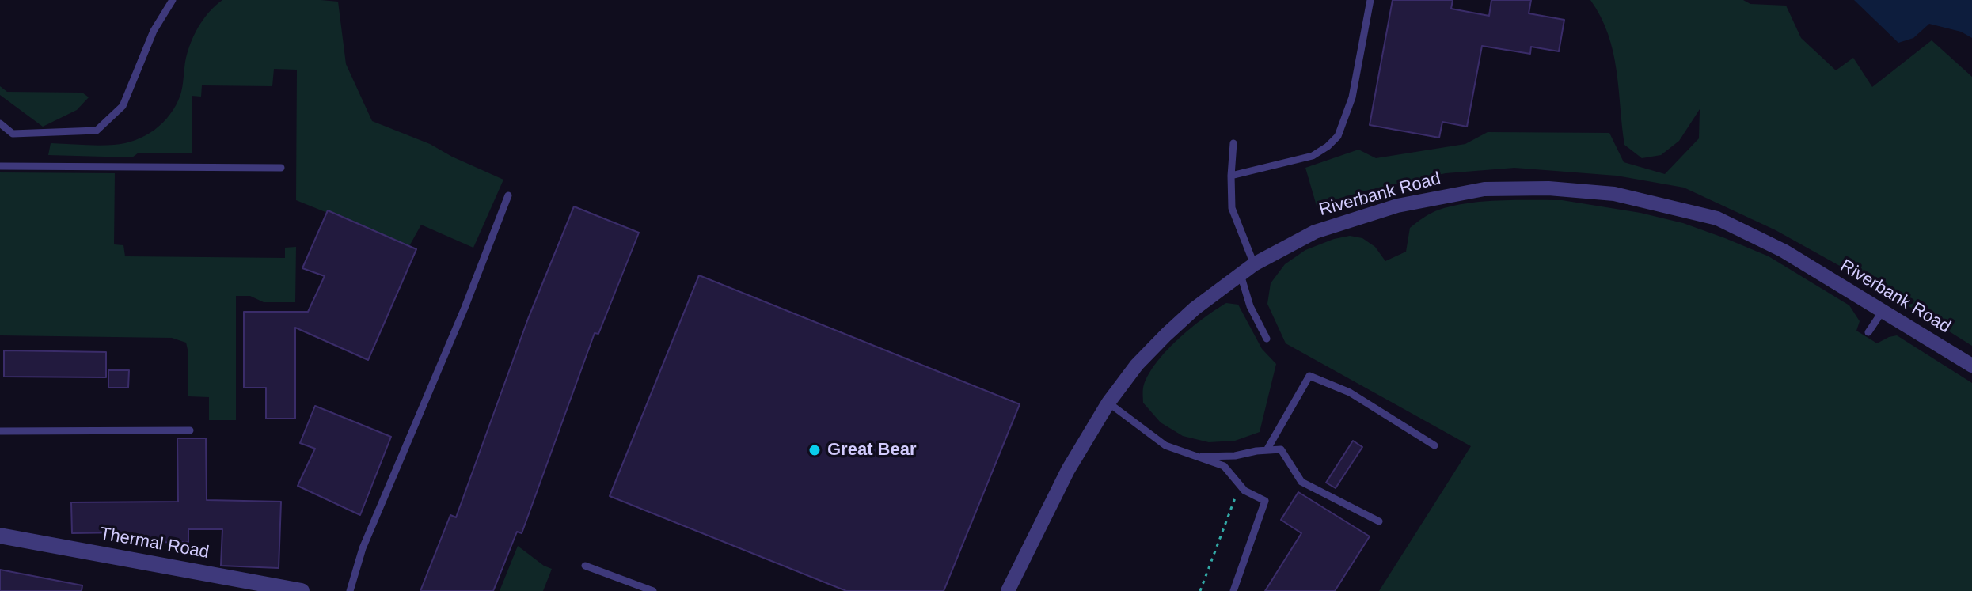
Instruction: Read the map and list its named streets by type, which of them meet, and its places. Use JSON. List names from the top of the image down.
{
  "streets": {
    "street": ["Riverbank Road", "Thermal Road"]
  },
  "places": ["Great Bear"]
}
